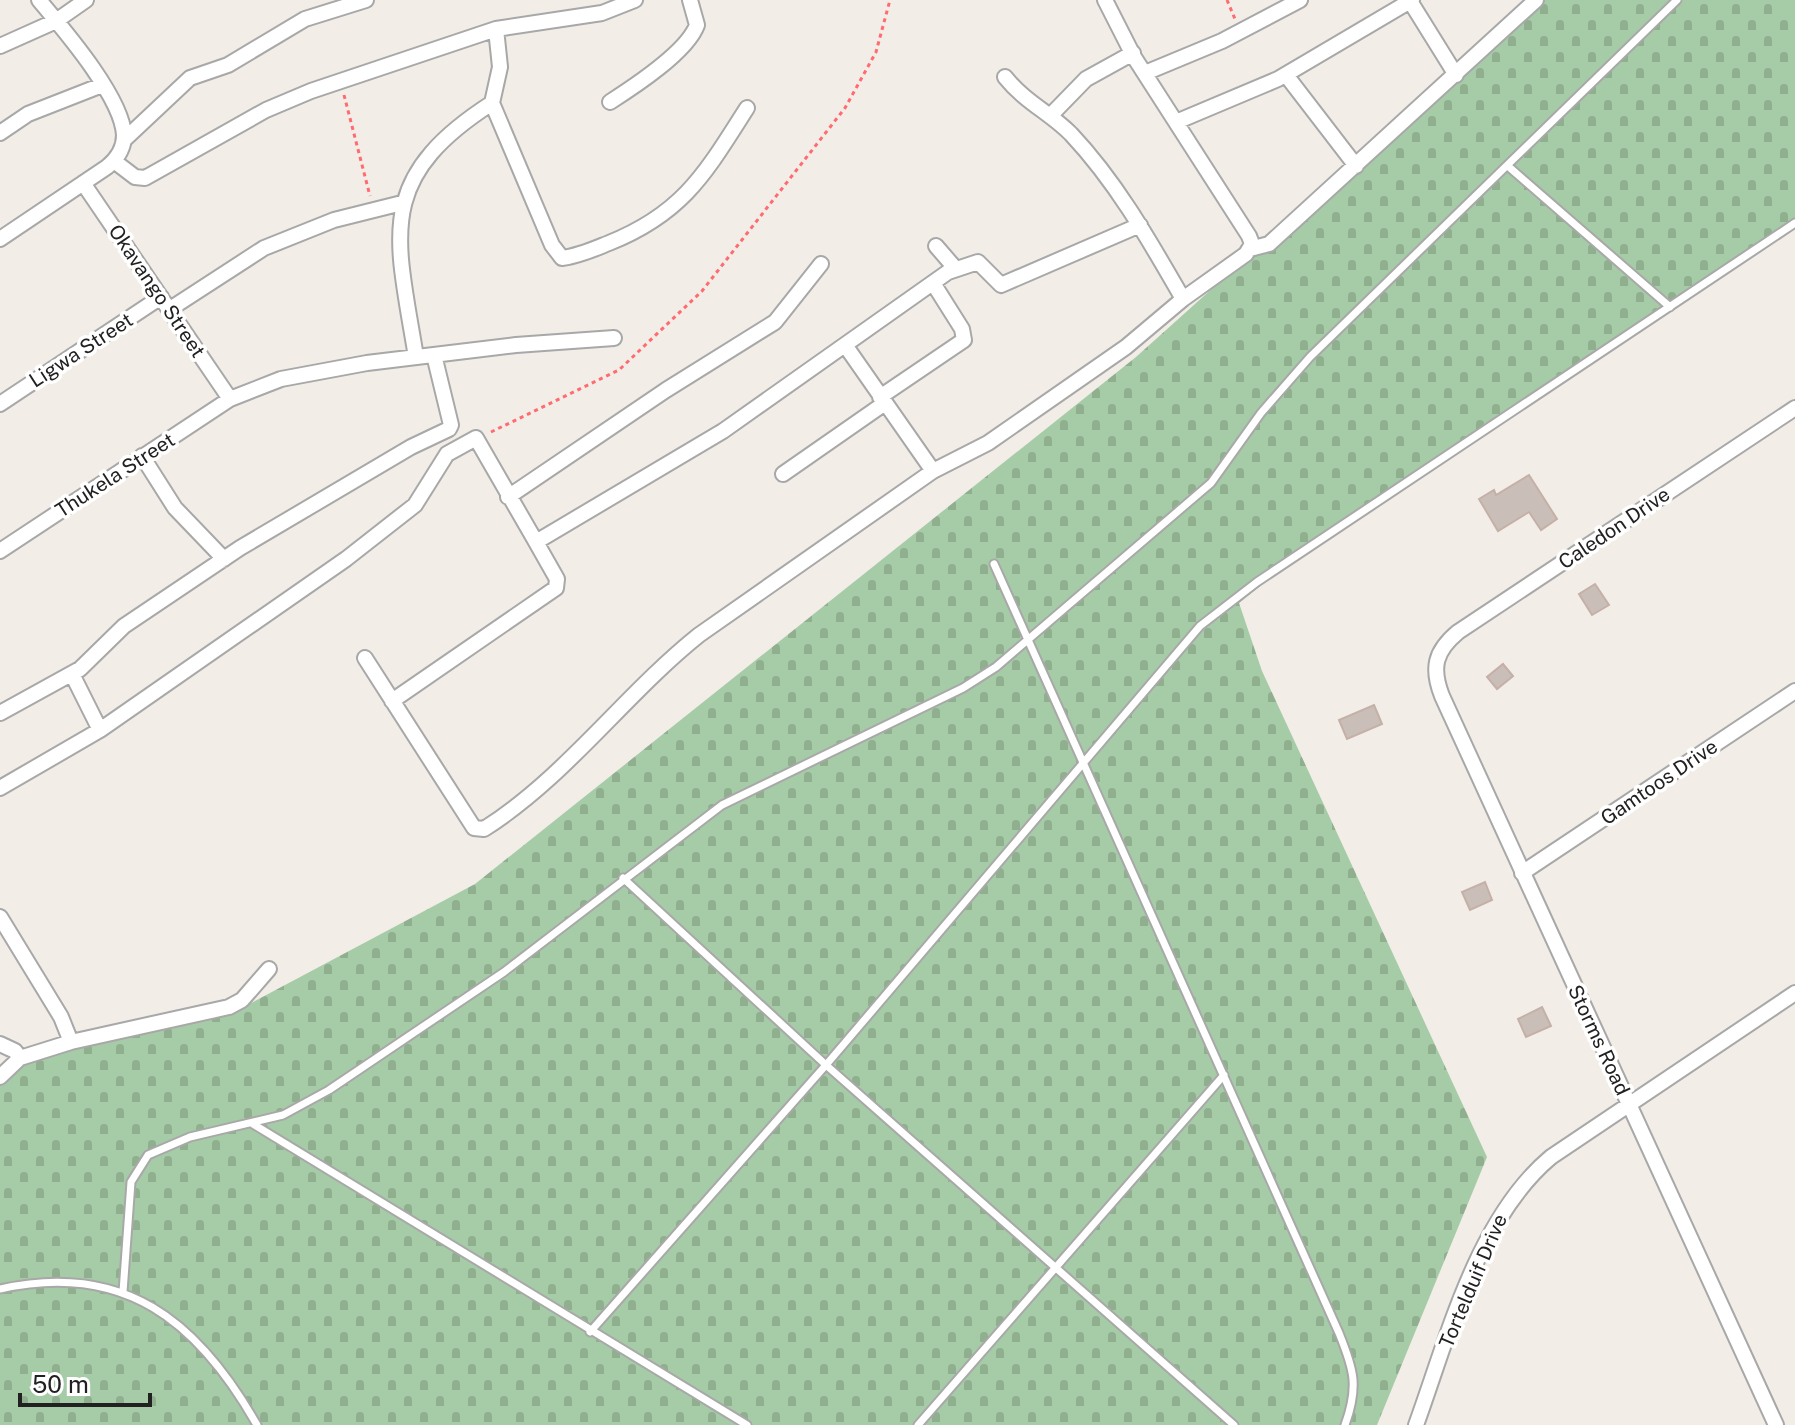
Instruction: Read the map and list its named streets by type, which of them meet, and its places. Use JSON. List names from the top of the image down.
{
  "streets": {
    "street": [
      "Okavango Street",
      "Ligwa Street",
      "Thukela Street",
      "Caledon Drive",
      "Gamtoos Drive",
      "Storms Road",
      "Tortelduif Drive"
    ]
  },
  "crossings": [
    ["Okavango Street", "Ligwa Street"],
    ["Okavango Street", "Thukela Street"],
    ["Caledon Drive", "Storms Road"],
    ["Gamtoos Drive", "Storms Road"],
    ["Storms Road", "Tortelduif Drive"]
  ],
  "scale_bar": "50 m"
}
